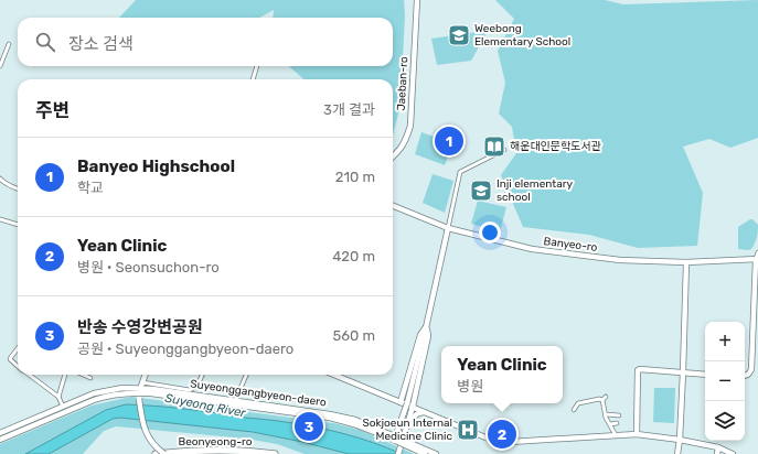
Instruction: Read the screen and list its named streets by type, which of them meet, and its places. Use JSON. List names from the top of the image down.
{
  "streets": {
    "highway": ["Beonyeong-ro"],
    "main road": ["Jaeban-ro", "Banyeo-ro", "Suyeonggangbyeon-daero"]
  },
  "water": ["Suyeong River"],
  "places": {
    "school or university": ["Weebong Elementary School", "Inji elementary school"],
    "library": ["해운대인문학도서관"],
    "hospital": ["Sokjoeun Internal Medicine Clinic"]
  },
  "page": {
    "search": "장소 검색",
    "heading": ["주변", "3개 결과"],
    "pins": ["1", "3", "2"],
    "list": [
      {
        "mark": "1",
        "name": "Banyeo Highschool",
        "note": "학교",
        "value": "210 m"
      },
      {
        "mark": "2",
        "name": "Yean Clinic",
        "note": "병원 · Seonsuchon-ro",
        "value": "420 m"
      },
      {
        "mark": "3",
        "name": "반송 수영강변공원",
        "note": "공원 · Suyeonggangbyeon-daero",
        "value": "560 m"
      }
    ],
    "map_buttons": ["+", "−"],
    "popup": ["Yean Clinic", "병원"]
  }
}
